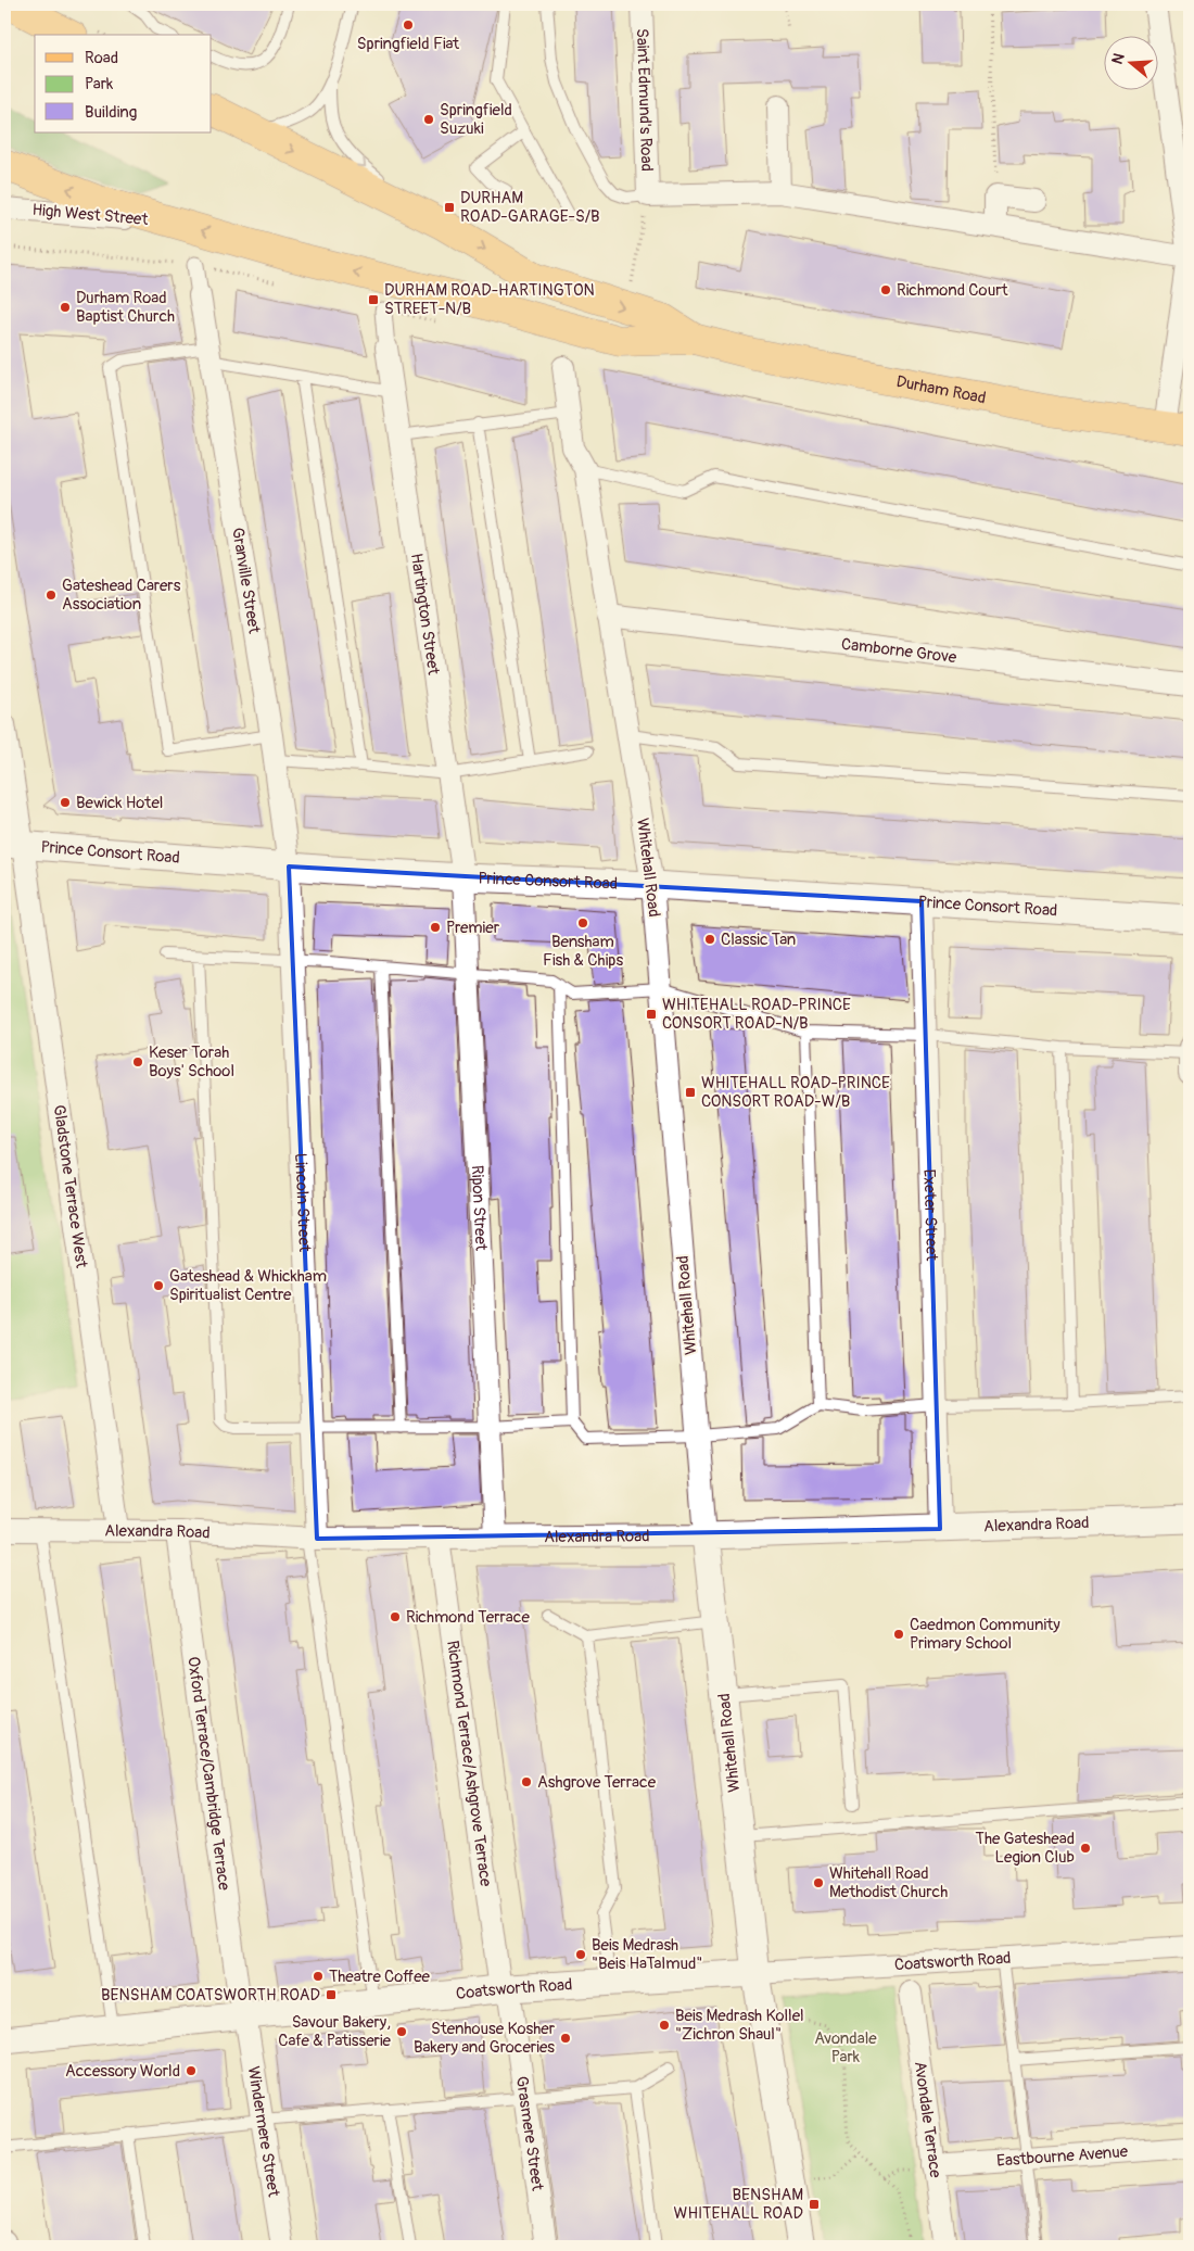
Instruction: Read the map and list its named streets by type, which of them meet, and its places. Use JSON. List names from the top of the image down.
{
  "streets": {
    "main road": ["Durham Road"],
    "street": [
      "Saint Edmund's Road",
      "High West Street",
      "Granville Street",
      "Hartington Street",
      "Camborne Grove",
      "Prince Consort Road",
      "Whitehall Road",
      "Gladstone Terrace West",
      "Lincoln Street",
      "Ripon Street",
      "Exeter Street",
      "Alexandra Road",
      "Richmond Terrace/Ashgrove Terrace",
      "Oxford Terrace/Cambridge Terrace",
      "Coatsworth Road",
      "Avondale Terrace",
      "Windermere Street",
      "Grasmere Street",
      "Eastbourne Avenue"
    ]
  },
  "crossings": [
    ["Granville Street", "Prince Consort Road"],
    ["Granville Street", "Lincoln Street"],
    ["Hartington Street", "Prince Consort Road"],
    ["Hartington Street", "Ripon Street"],
    ["Camborne Grove", "Whitehall Road"],
    ["Prince Consort Road", "Whitehall Road"],
    ["Prince Consort Road", "Gladstone Terrace West"],
    ["Prince Consort Road", "Lincoln Street"],
    ["Prince Consort Road", "Ripon Street"],
    ["Prince Consort Road", "Exeter Street"],
    ["Whitehall Road", "Alexandra Road"],
    ["Whitehall Road", "Coatsworth Road"],
    ["Gladstone Terrace West", "Alexandra Road"],
    ["Lincoln Street", "Alexandra Road"],
    ["Ripon Street", "Alexandra Road"],
    ["Exeter Street", "Alexandra Road"],
    ["Alexandra Road", "Richmond Terrace/Ashgrove Terrace"],
    ["Alexandra Road", "Oxford Terrace/Cambridge Terrace"],
    ["Richmond Terrace/Ashgrove Terrace", "Coatsworth Road"],
    ["Richmond Terrace/Ashgrove Terrace", "Grasmere Street"],
    ["Oxford Terrace/Cambridge Terrace", "Coatsworth Road"],
    ["Oxford Terrace/Cambridge Terrace", "Windermere Street"],
    ["Coatsworth Road", "Windermere Street"],
    ["Coatsworth Road", "Grasmere Street"],
    ["Avondale Terrace", "Eastbourne Avenue"]
  ],
  "parks": ["Avondale Park"],
  "places": {
    "other": [
      "Springfield Fiat",
      "Springfield Suzuki",
      "Richmond Court",
      "Durham Road Baptist Church",
      "Gateshead Carers Association",
      "Bewick Hotel",
      "Bensham Fish & Chips",
      "Premier",
      "Classic Tan",
      "Keser Torah Boys' School",
      "Gateshead & Whickham Spiritualist Centre",
      "Richmond Terrace",
      "Caedmon Community Primary School",
      "Ashgrove Terrace",
      "The Gateshead Legion Club",
      "Whitehall Road Methodist Church",
      "Beis Medrash \"Beis HaTalmud\"",
      "Theatre Coffee",
      "Beis Medrash Kollel \"Zichron Shaul\"",
      "Savour Bakery, Cafe & Patisserie",
      "Stenhouse Kosher Bakery and Groceries",
      "Accessory World"
    ],
    "transit": [
      "DURHAM ROAD-GARAGE-S/B",
      "DURHAM ROAD-HARTINGTON STREET-N/B",
      "WHITEHALL ROAD-PRINCE CONSORT ROAD-N/B",
      "WHITEHALL ROAD-PRINCE CONSORT ROAD-W/B",
      "BENSHAM COATSWORTH ROAD",
      "BENSHAM WHITEHALL ROAD"
    ]
  },
  "legend": ["Road", "Park", "Building"],
  "north": "left"
}
